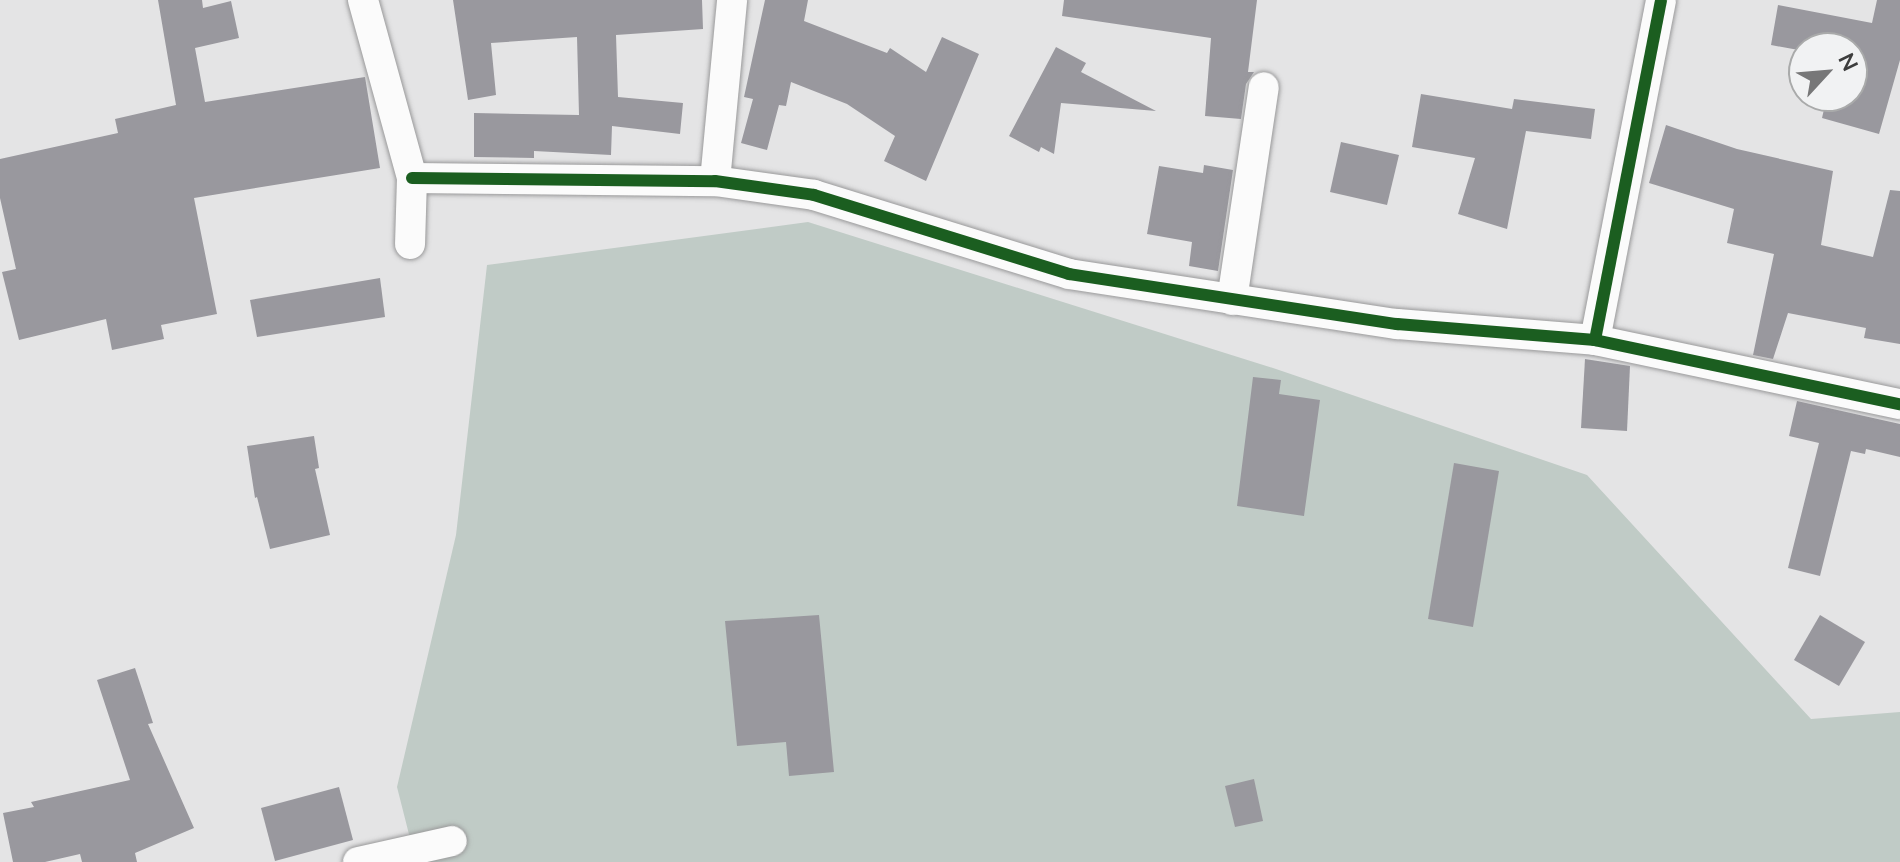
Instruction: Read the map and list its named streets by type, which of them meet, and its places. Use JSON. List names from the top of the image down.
{
  "north": "top right"
}
